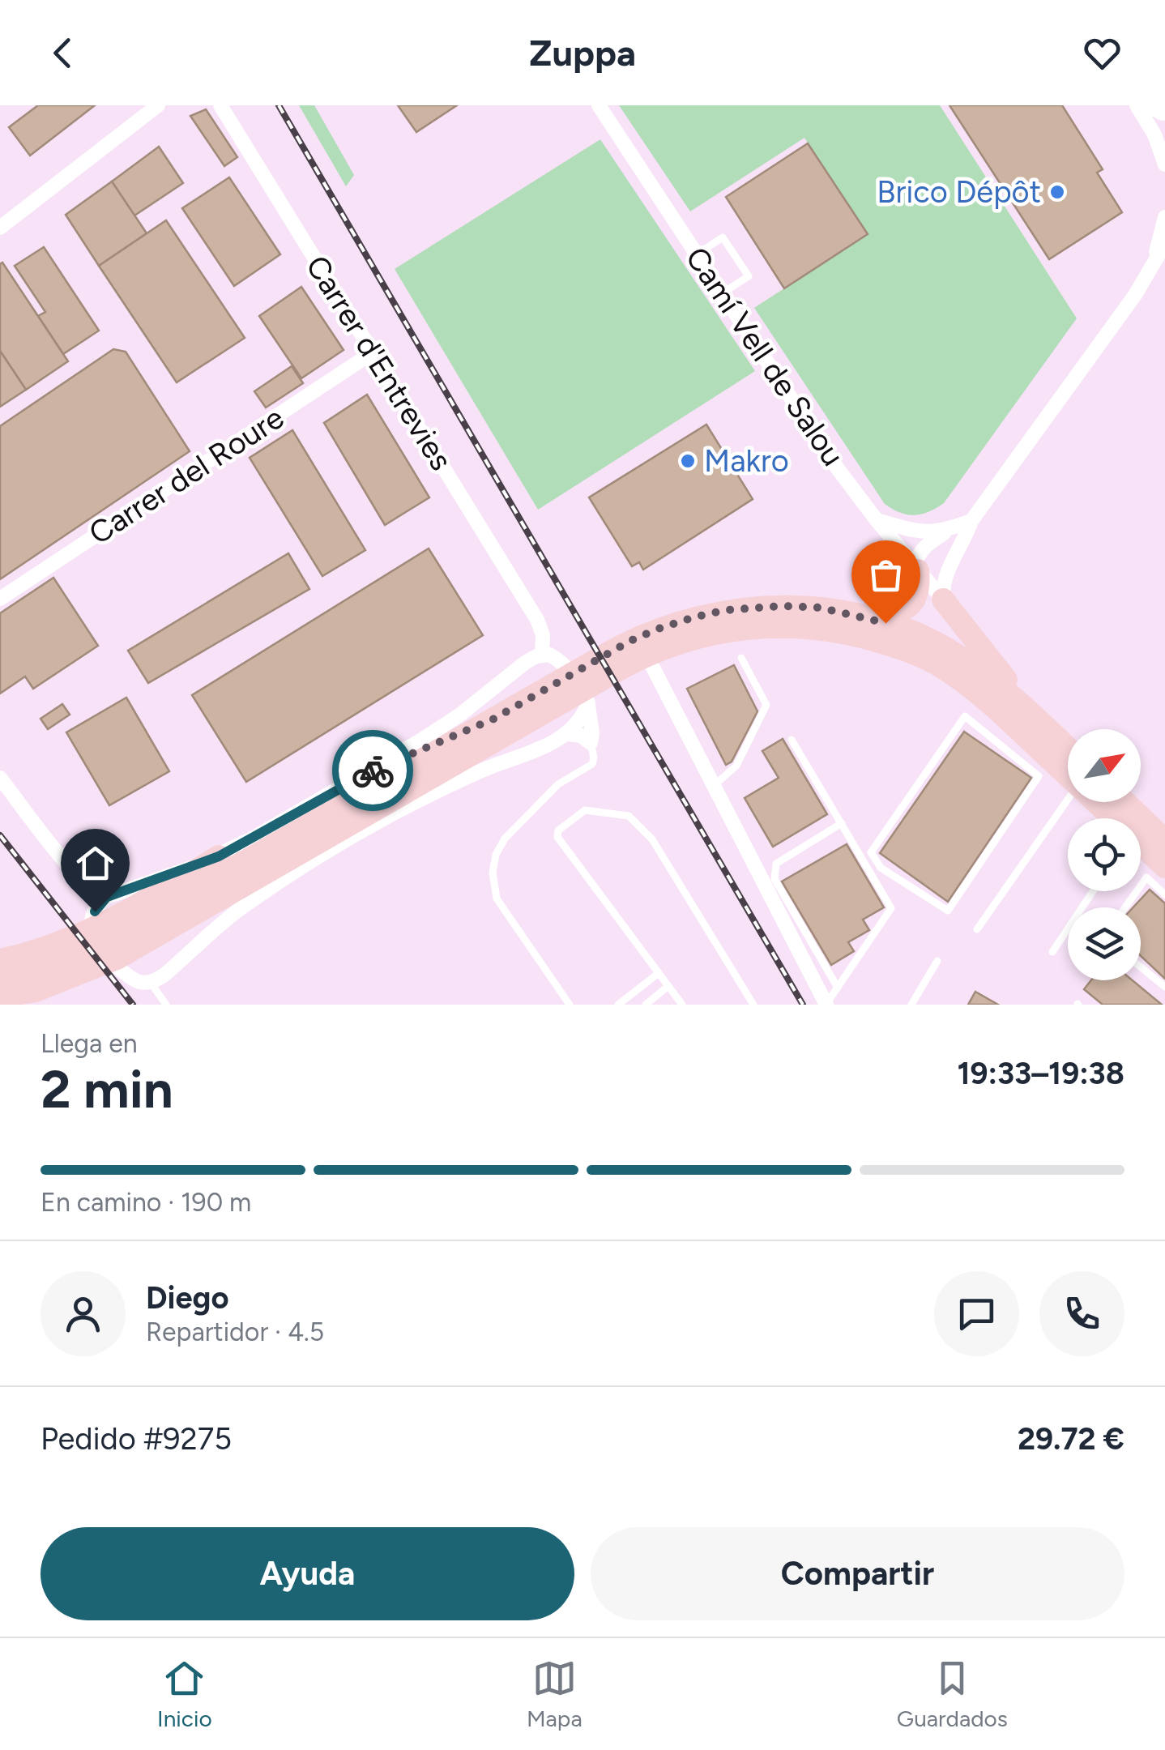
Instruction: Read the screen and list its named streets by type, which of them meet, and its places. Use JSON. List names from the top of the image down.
{
  "streets": {
    "street": ["Camí Vell de Salou", "Carrer d'Entrevies", "Carrer del Roure"]
  },
  "crossings": [
    ["Carrer d'Entrevies", "Carrer del Roure"]
  ],
  "places": ["Brico Dépôt", "Makro"],
  "north": "top right",
  "page": {
    "header": "Zuppa",
    "heading": ["2 min", "Llega en", "19:33–19:38"],
    "panel": [
      "Diego",
      "Repartidor · 4.5",
      "Pedido #9275",
      "29.72 €"
    ],
    "bar": "En camino · 190 m",
    "buttons": ["Ayuda", "Compartir"],
    "tabs": ["Inicio", "Mapa", "Guardados"]
  }
}
